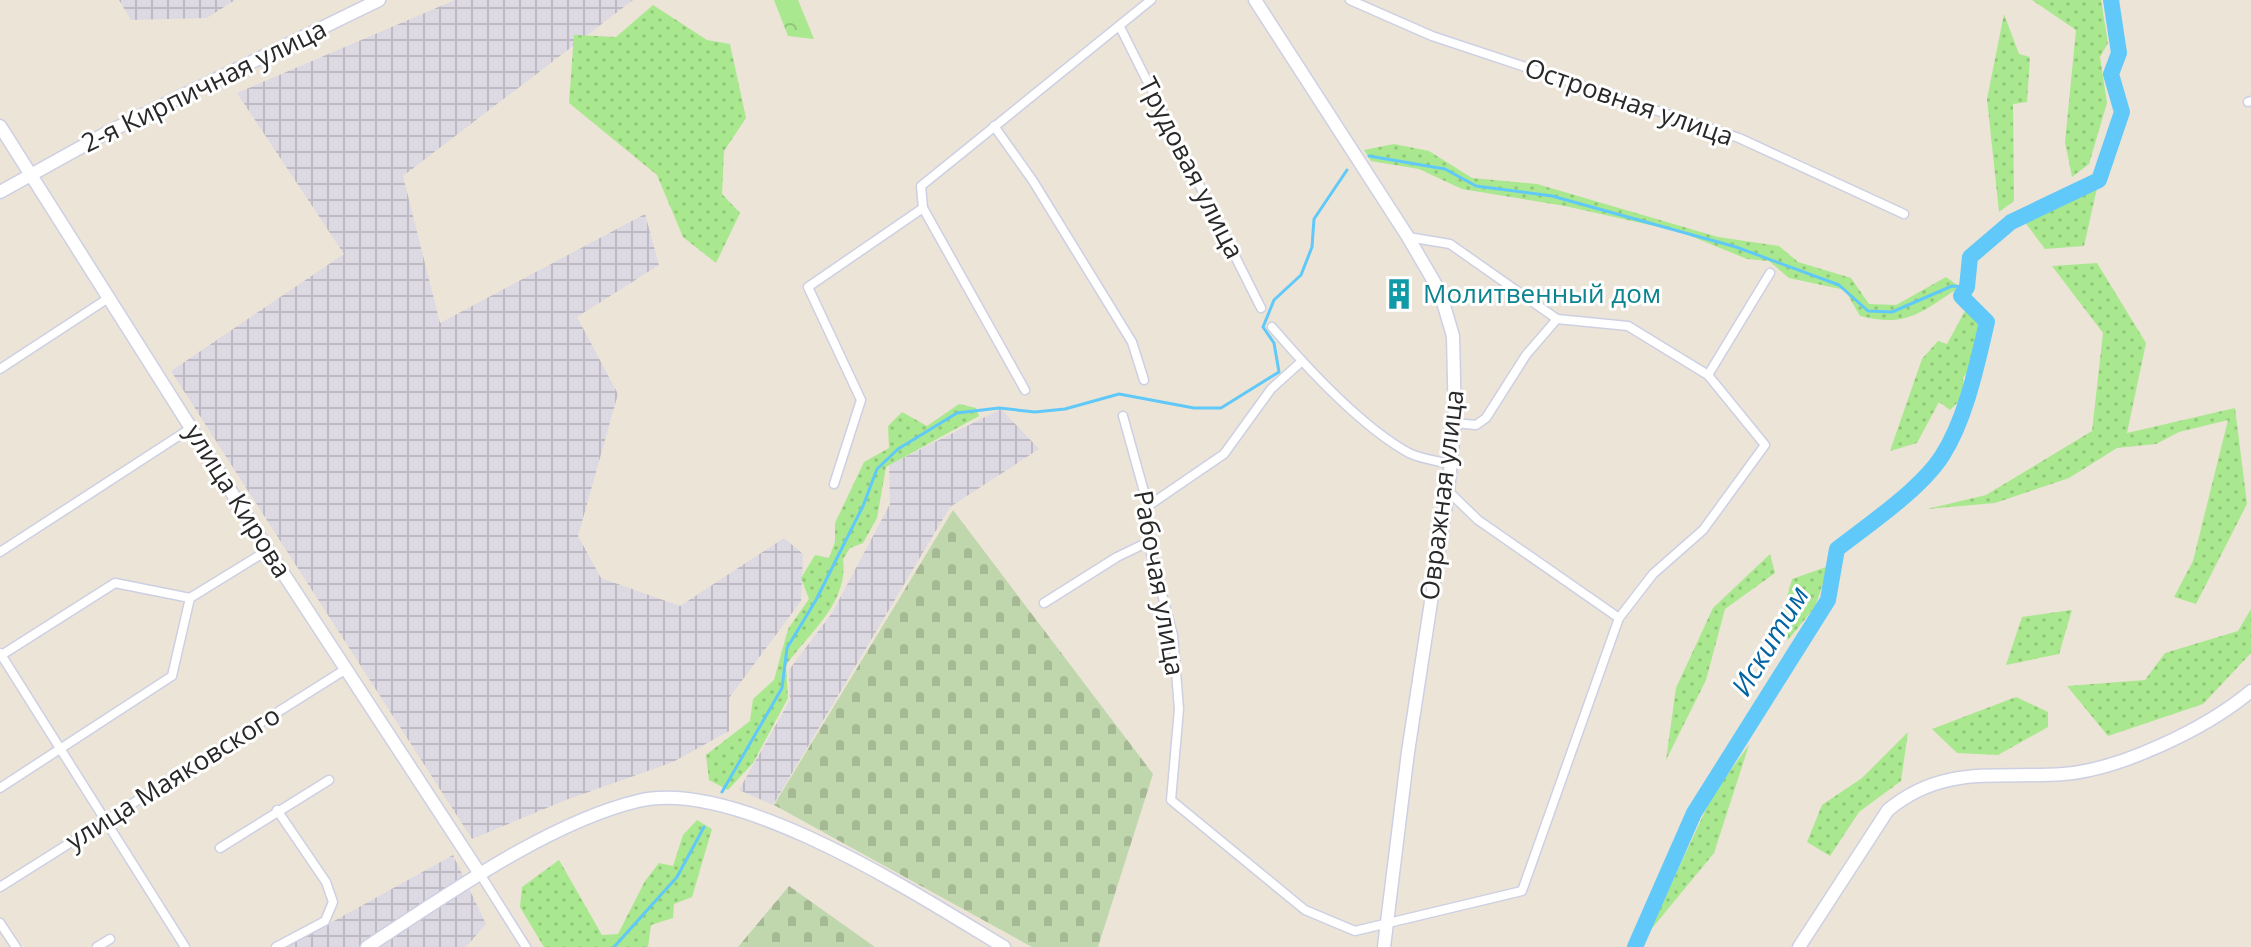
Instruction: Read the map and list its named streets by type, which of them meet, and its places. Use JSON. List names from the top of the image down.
{
  "streets": {
    "main road": ["2-я Кирпичная улица", "Овражная улица", "улица Кирова"],
    "street": [
      "Островная улица",
      "Трудовая улица",
      "Рабочая улица",
      "улица Маяковского"
    ]
  },
  "crossings": [
    ["2-я Кирпичная улица", "улица Кирова"],
    ["Овражная улица", "Рабочая улица"],
    ["улица Кирова", "улица Маяковского"]
  ],
  "water": ["Искитим"],
  "places": {
    "building": ["Молитвенный дом"]
  }
}
